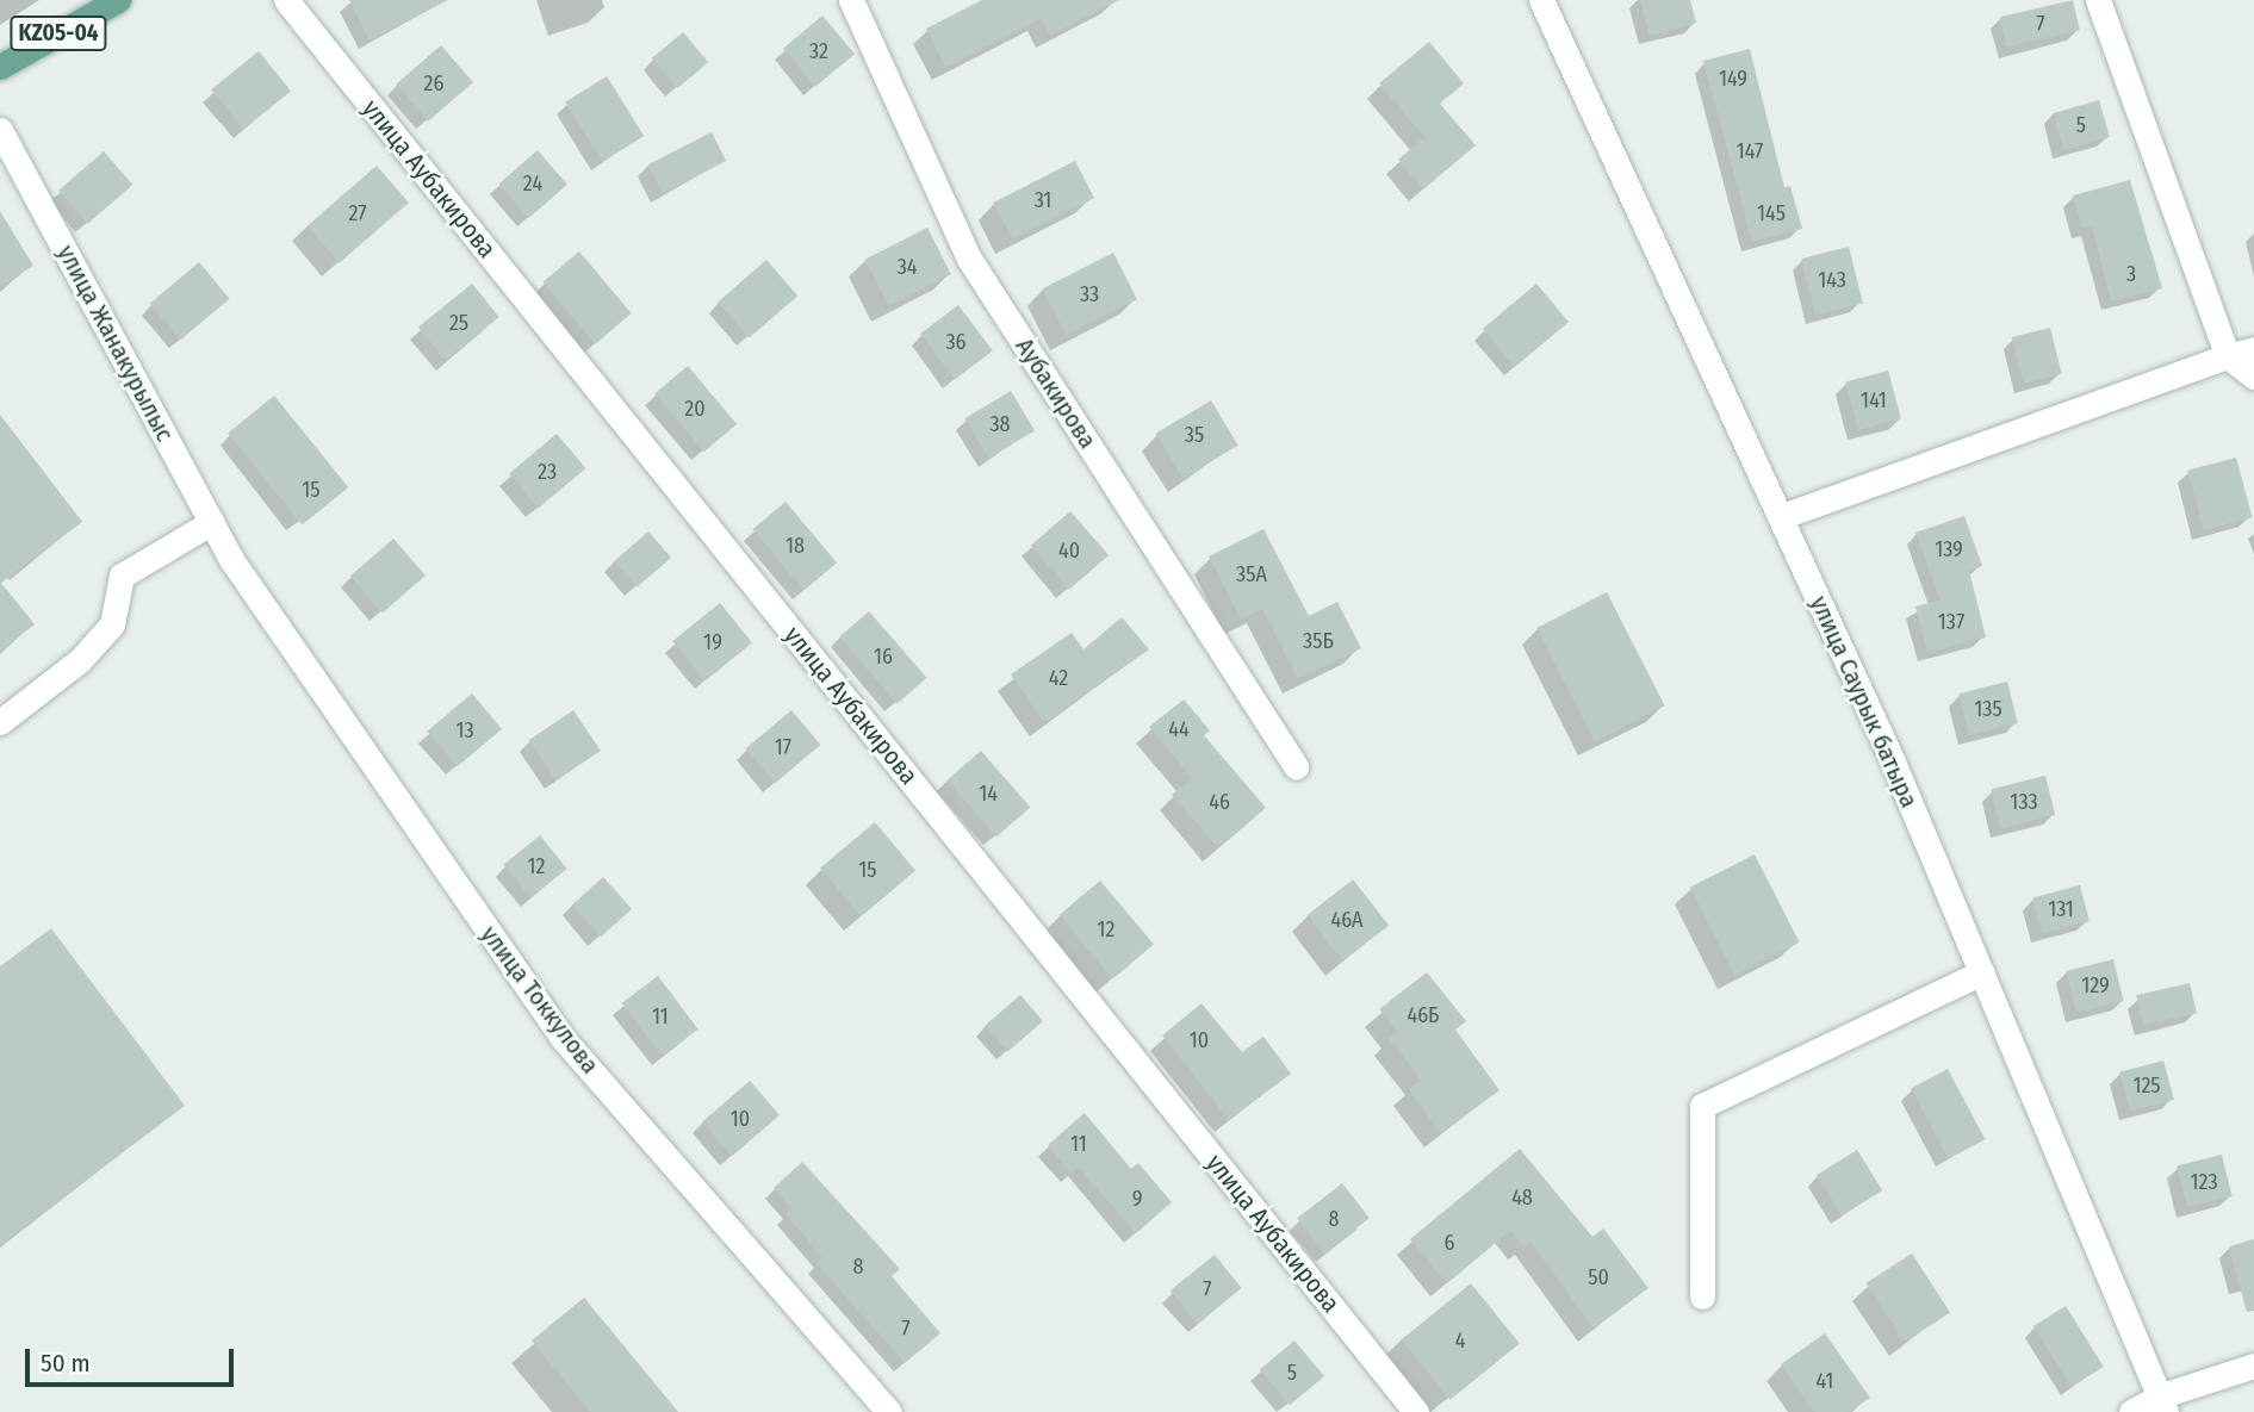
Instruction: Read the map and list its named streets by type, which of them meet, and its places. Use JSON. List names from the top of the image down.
{
  "streets": {
    "main road": ["KZ05-04"],
    "street": [
      "улица Аубакирова",
      "улица Жанакурылыс",
      "Аубакирова",
      "улица Саурык батыра",
      "улица Токкулова"
    ]
  },
  "crossings": [
    ["улица Жанакурылыс", "улица Токкулова"]
  ],
  "house_numbers": [
    "7",
    "32",
    "149",
    "26",
    "5",
    "147",
    "24",
    "31",
    "27",
    "145",
    "34",
    "3",
    "143",
    "33",
    "25",
    "36",
    "141",
    "20",
    "38",
    "35",
    "23",
    "15",
    "18",
    "139",
    "40",
    "35А",
    "137",
    "35Б",
    "19",
    "16",
    "42",
    "135",
    "44",
    "13",
    "17",
    "14",
    "46",
    "133",
    "12",
    "15",
    "131",
    "46А",
    "12",
    "129",
    "46Б",
    "11",
    "10",
    "125",
    "10",
    "11",
    "123",
    "48",
    "9",
    "8",
    "6",
    "8",
    "50",
    "7",
    "7",
    "4",
    "5",
    "41"
  ],
  "scale_bar": "50 m"
}
